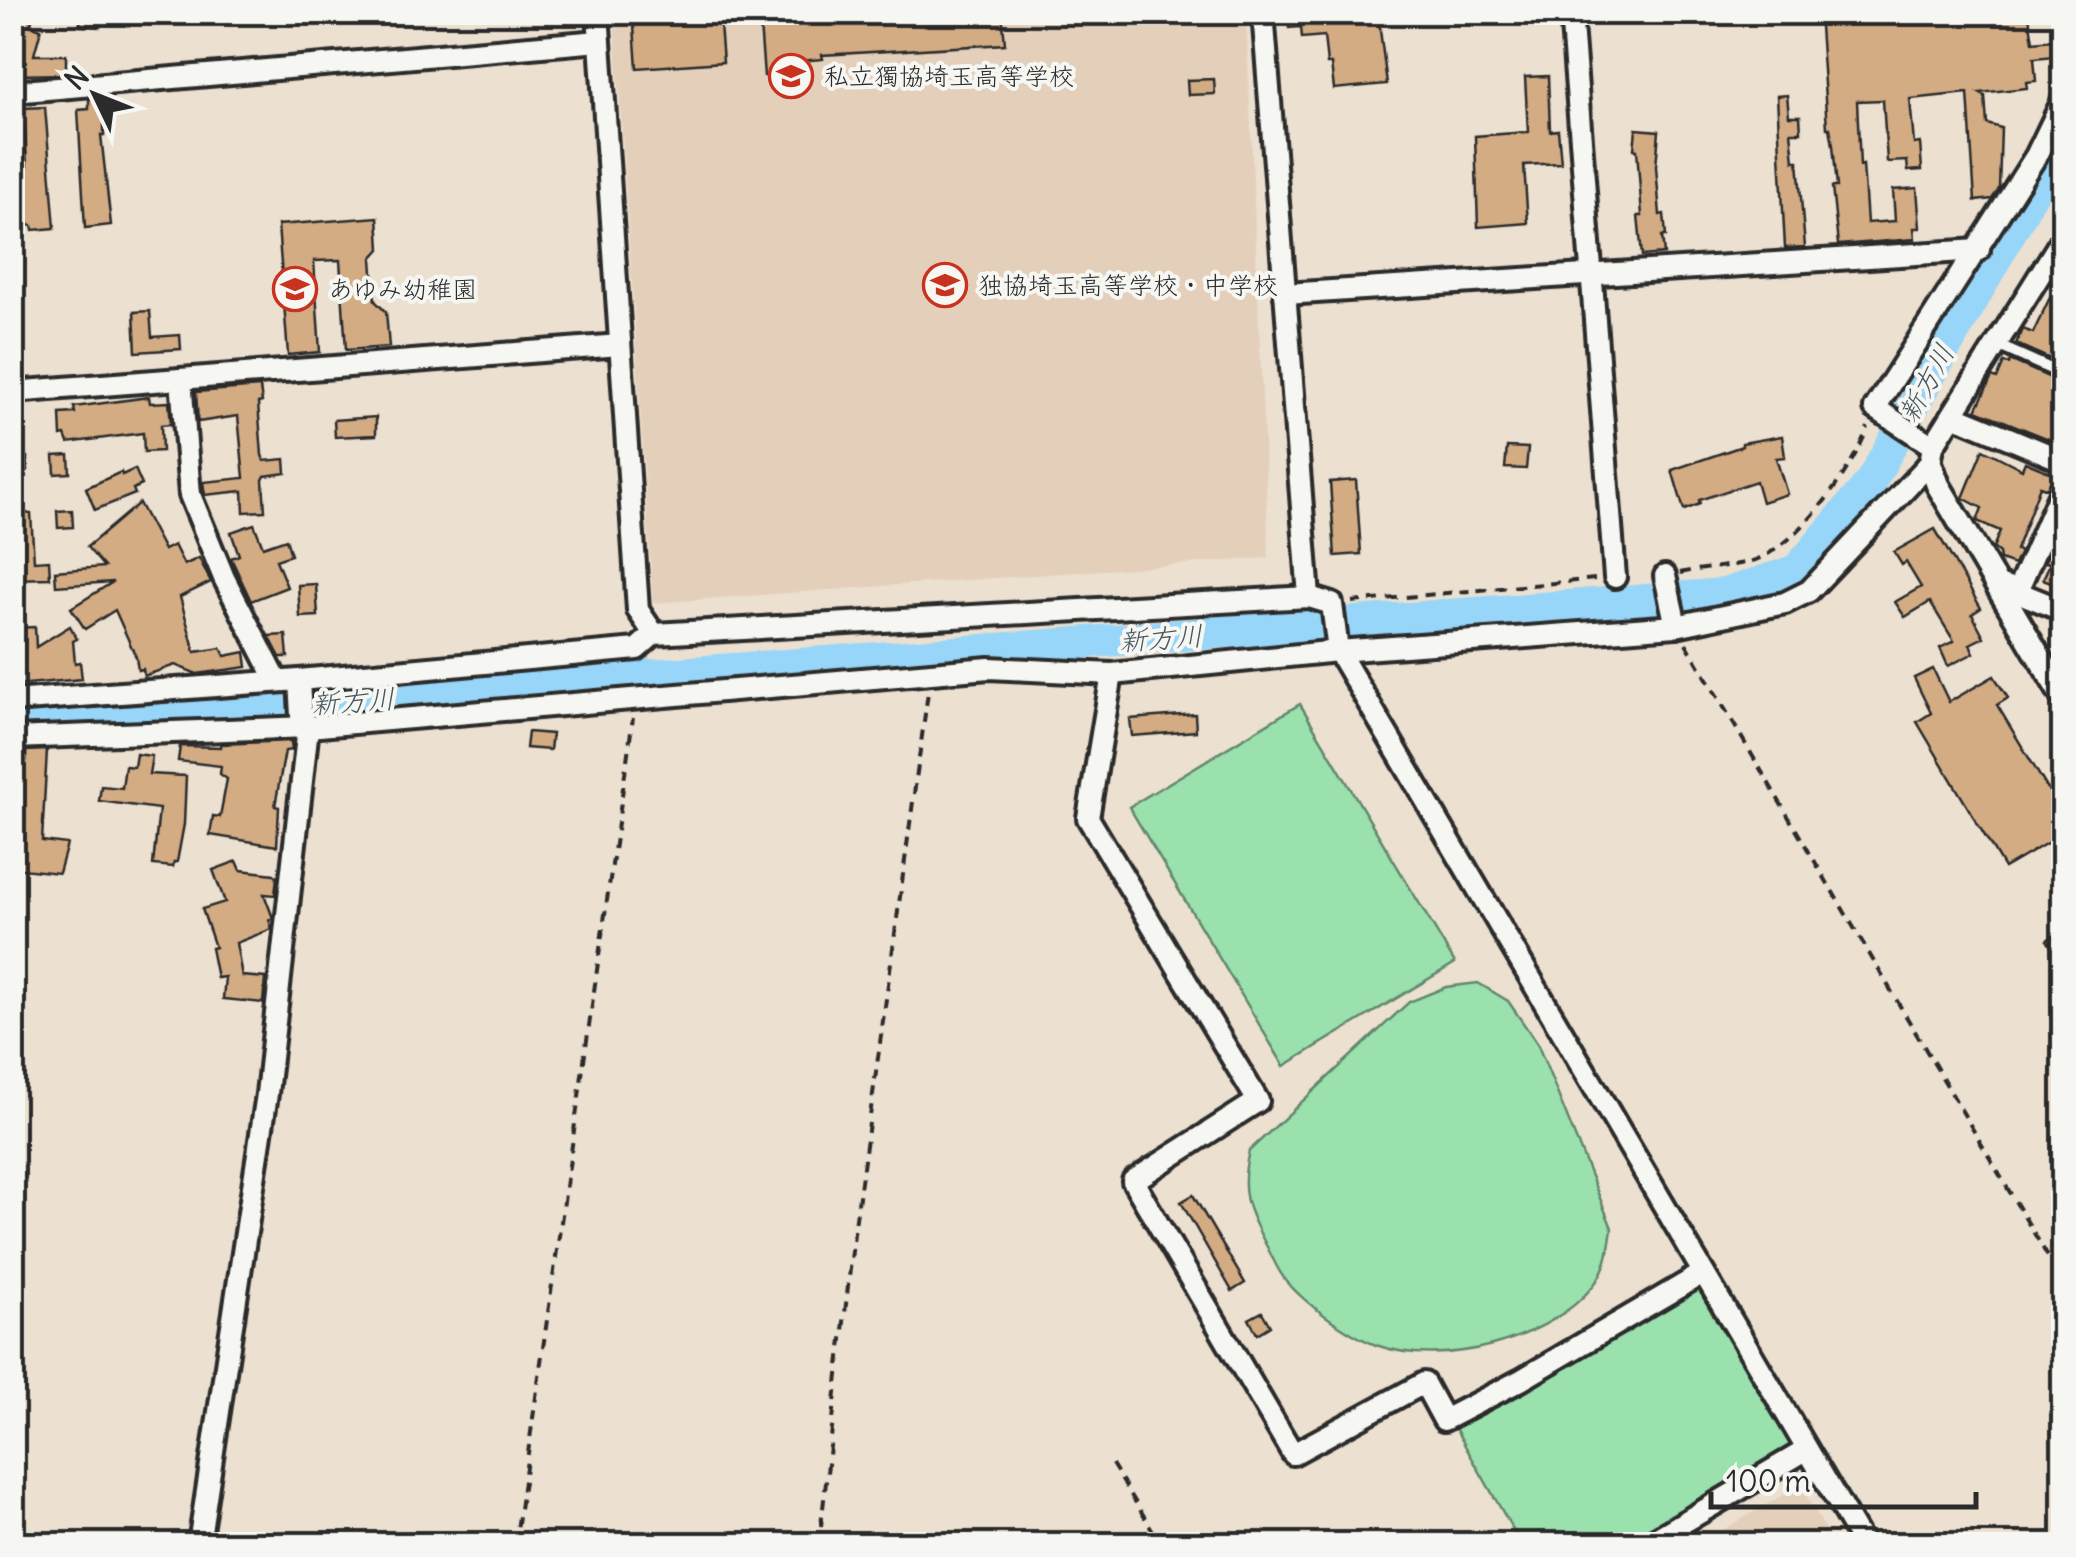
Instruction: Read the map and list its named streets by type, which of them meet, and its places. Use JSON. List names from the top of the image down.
{
  "water": ["新方川"],
  "places": {
    "school or university": ["私立獨協埼玉高等学校", "独協埼玉高等学校・中学校", "あゆみ幼稚園"]
  },
  "scale_bar": "100 m",
  "north": "top left"
}
